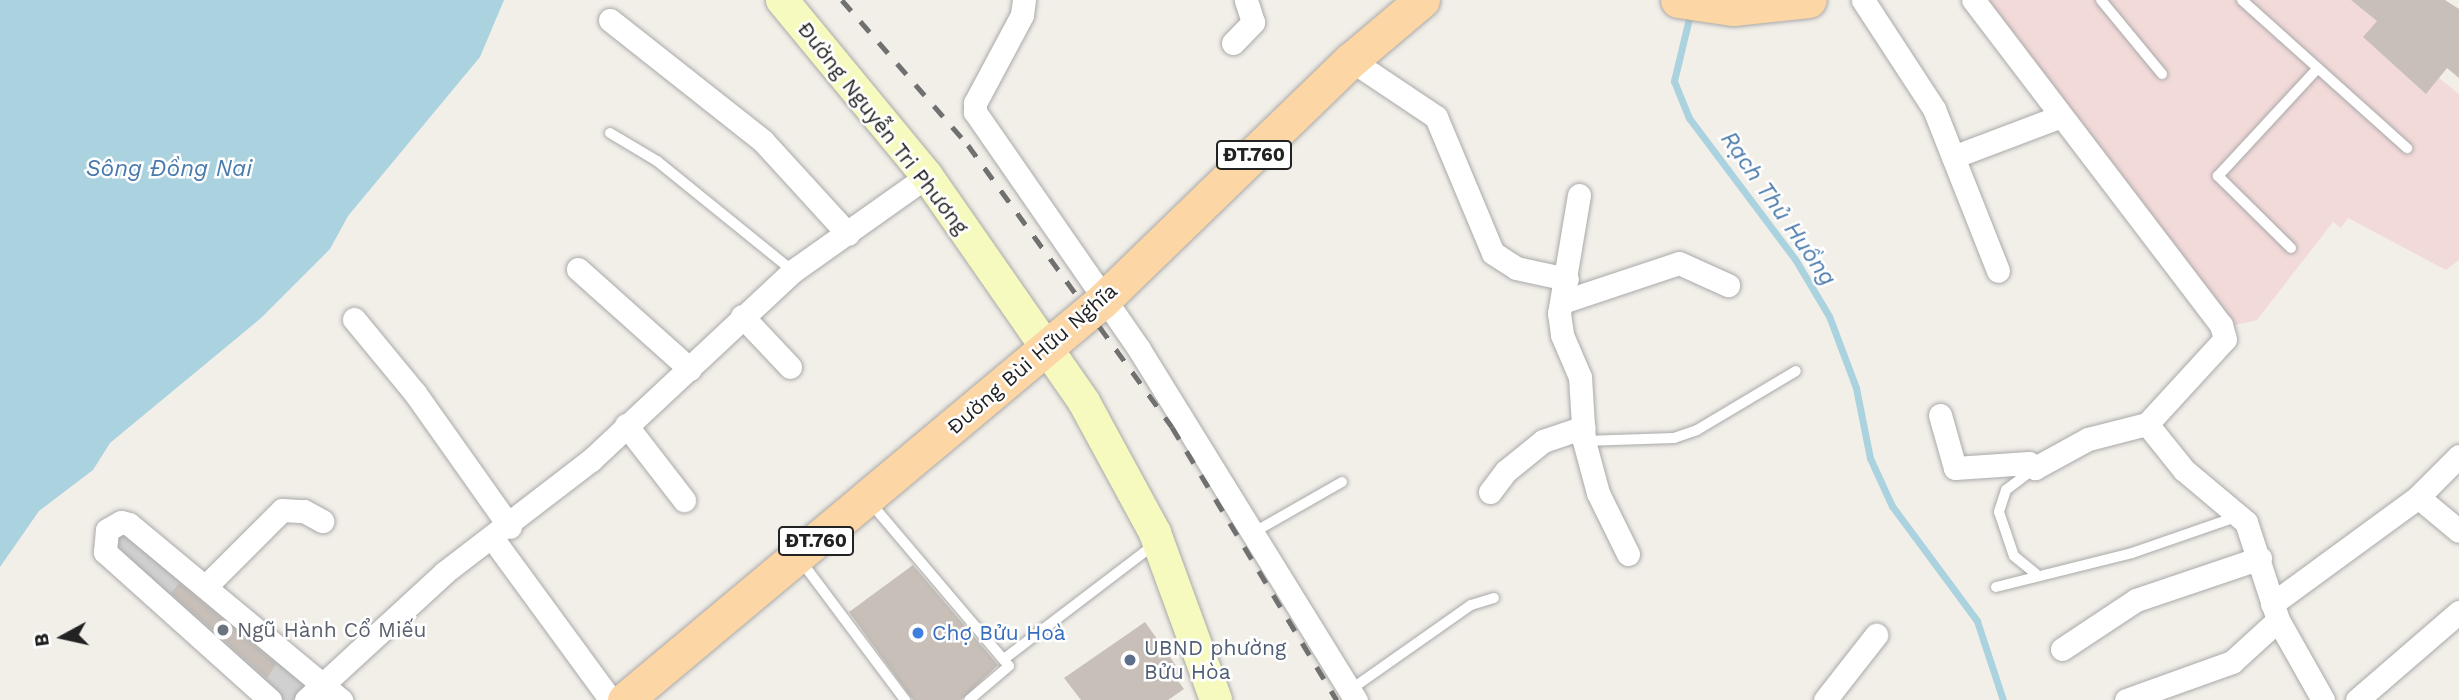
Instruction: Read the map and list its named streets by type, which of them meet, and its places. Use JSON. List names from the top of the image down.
{
  "streets": {
    "main road": ["Đường Nguyễn Tri Phương", "ĐT.760", "Đường Bùi Hữu Nghĩa"]
  },
  "crossings": [
    ["Đường Nguyễn Tri Phương", "Đường Bùi Hữu Nghĩa"]
  ],
  "water": ["Sông Đồng Nai", "Rạch Thủ Huồng"],
  "places": ["Ngũ Hành Cổ Miếu", "Chợ Bửu Hoà", "UBND phường Bửu Hòa"],
  "north": "left"
}
